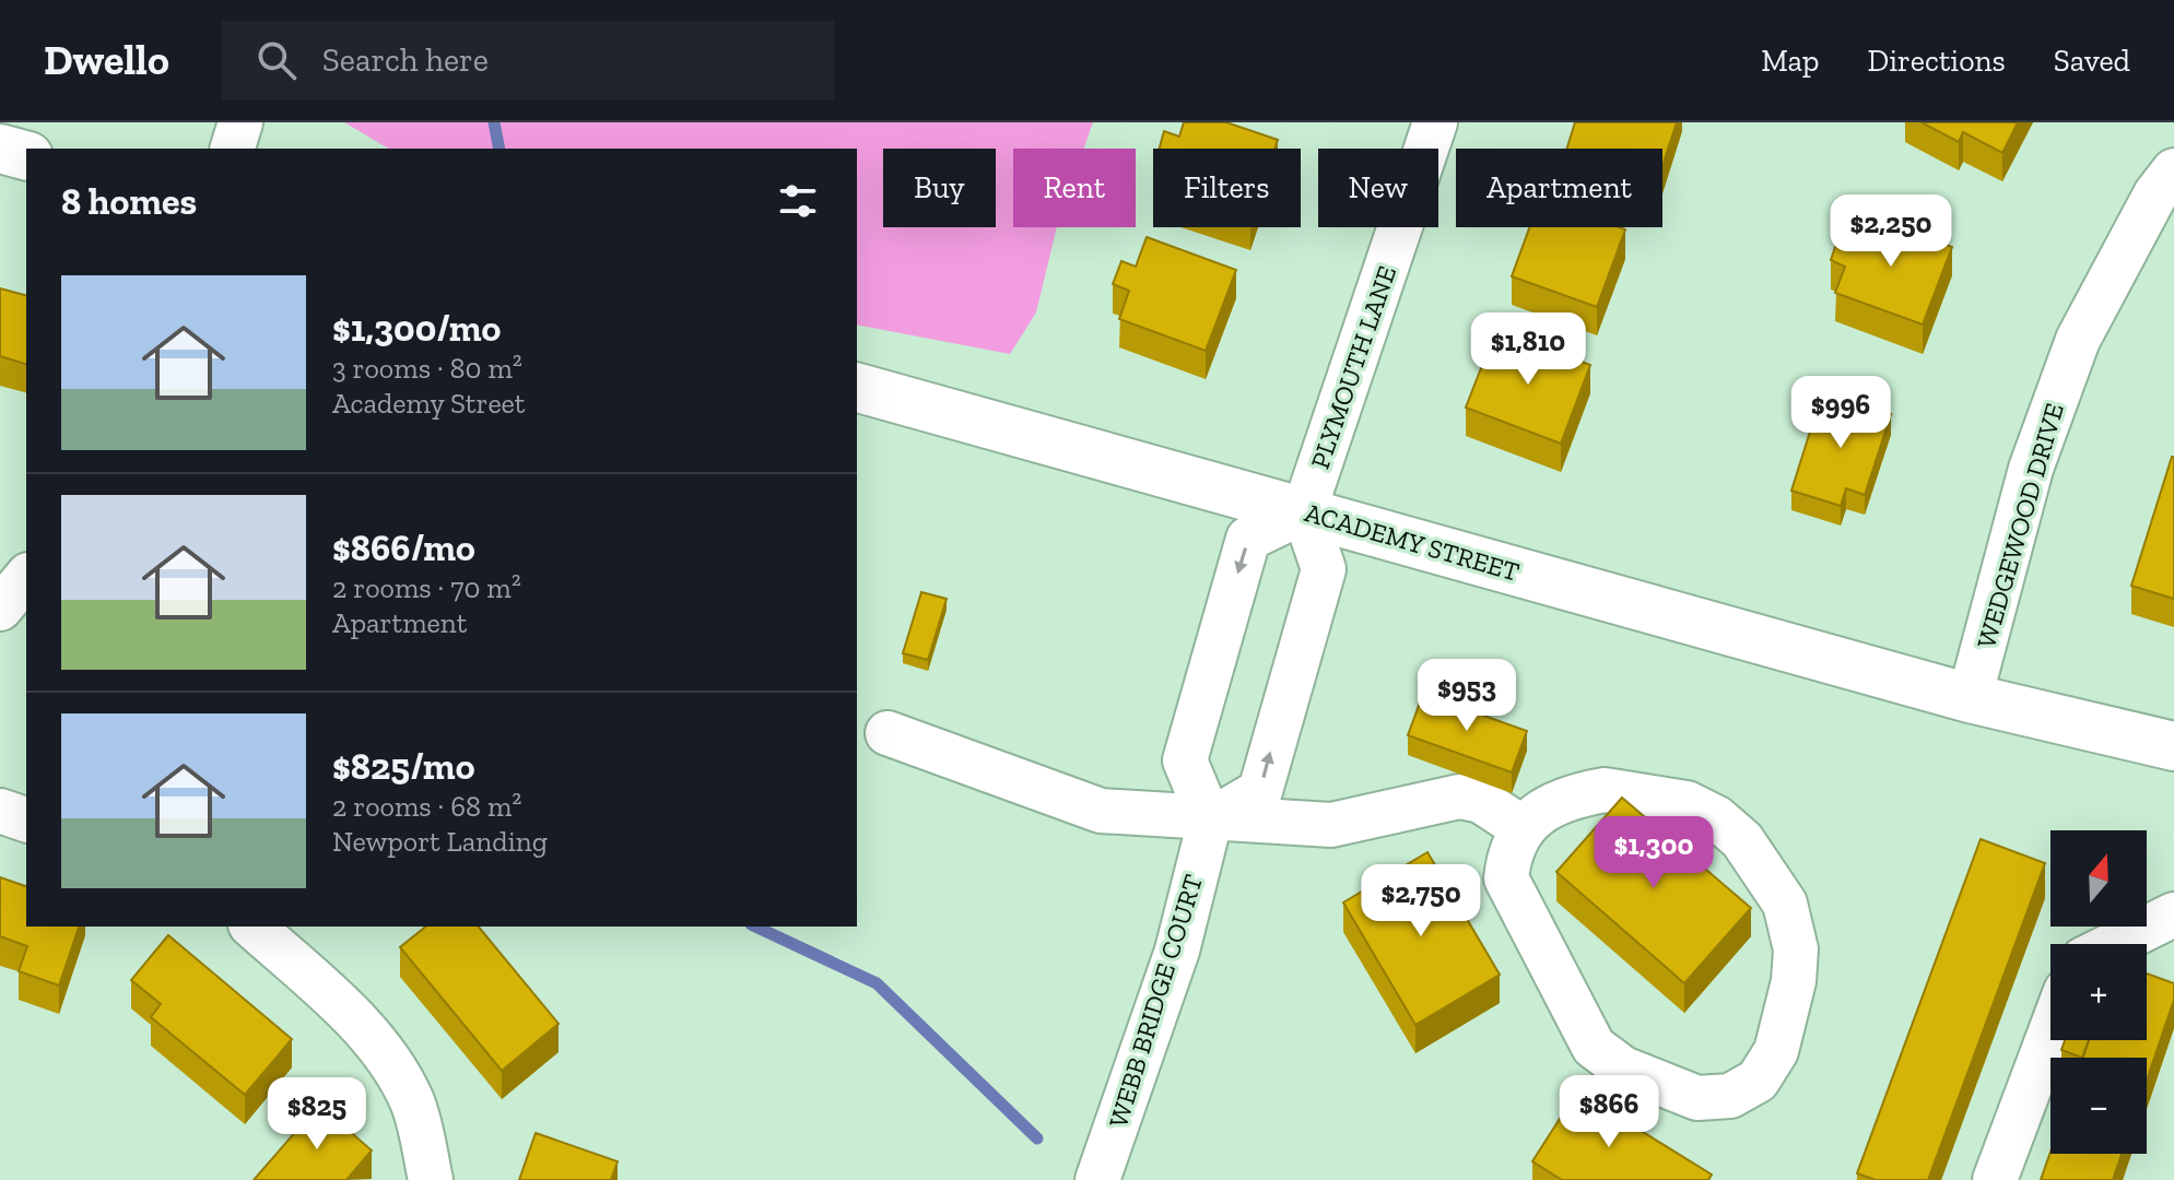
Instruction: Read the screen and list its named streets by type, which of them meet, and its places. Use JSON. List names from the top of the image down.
{
  "streets": {
    "street": [
      "PLYMOUTH LANE",
      "WEDGEWOOD DRIVE",
      "ACADEMY STREET",
      "WEBB BRIDGE COURT"
    ]
  },
  "crossings": [
    ["PLYMOUTH LANE", "ACADEMY STREET"],
    ["WEDGEWOOD DRIVE", "ACADEMY STREET"]
  ],
  "north": "top",
  "page": {
    "header": "Dwello",
    "search": "Search here",
    "nav": ["Map", "Directions", "Saved"],
    "chip": [
      "Buy",
      "Rent",
      "Filters",
      "New",
      "Apartment"
    ],
    "heading": "8 homes",
    "price": [
      "$2,250",
      "$1,810",
      "$996",
      "$953",
      "$1,300",
      "$2,750",
      "$866",
      "$825"
    ],
    "list": [
      {
        "name": "$1,300/mo",
        "note": "3 rooms · 80 m² · Academy Street"
      },
      {
        "name": "$866/mo",
        "note": "2 rooms · 70 m² · Apartment"
      },
      {
        "name": "$825/mo",
        "note": "2 rooms · 68 m² · Newport Landing"
      }
    ],
    "map_buttons": ["+", "−"]
  }
}
